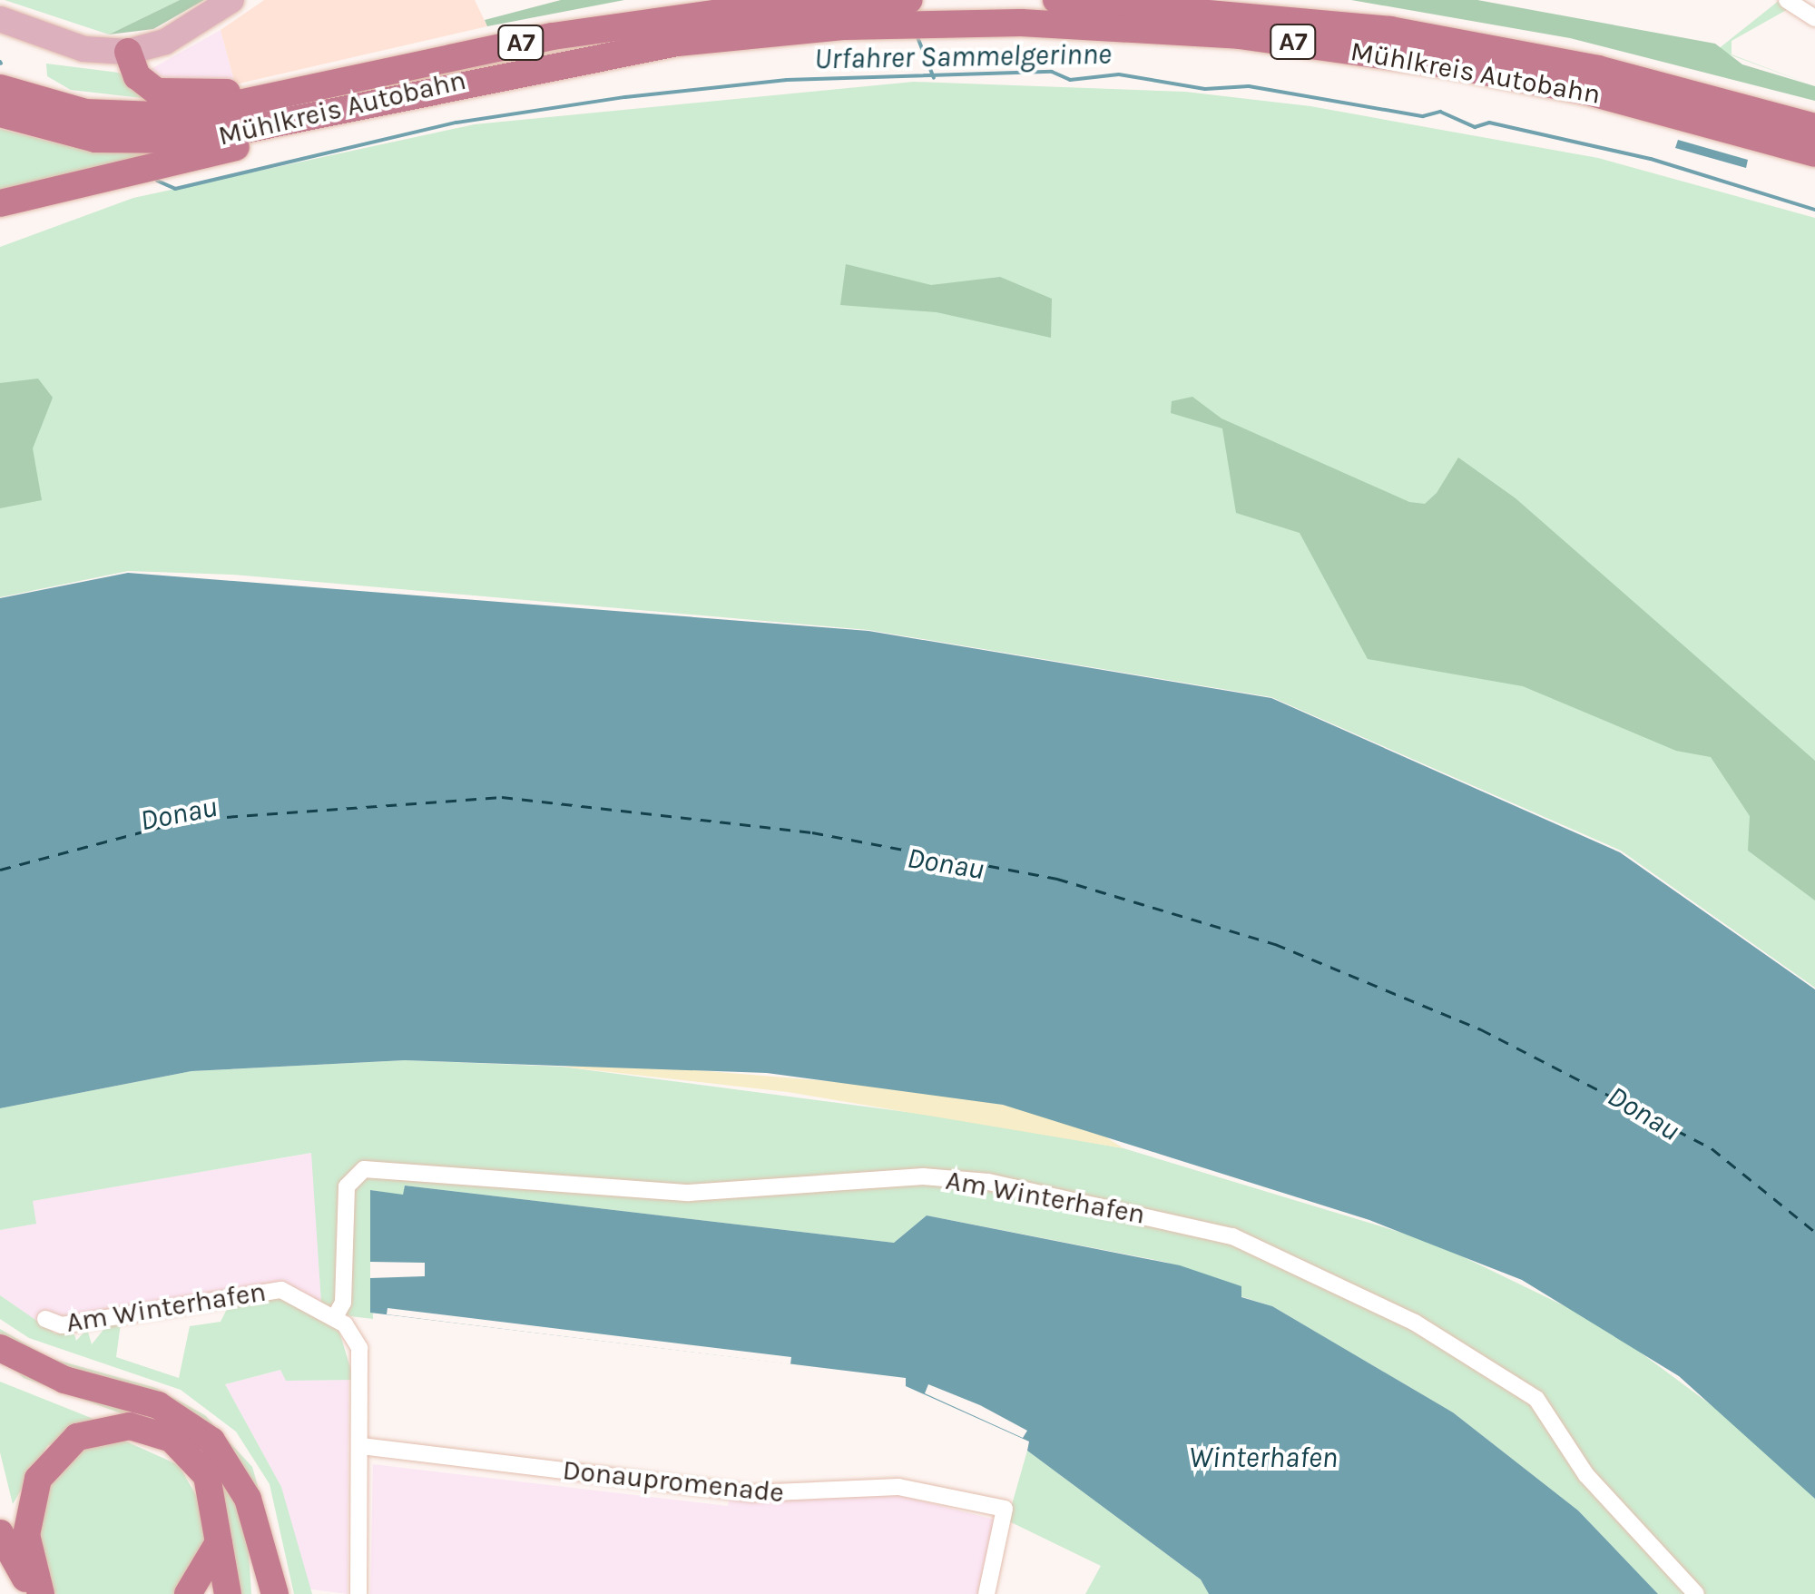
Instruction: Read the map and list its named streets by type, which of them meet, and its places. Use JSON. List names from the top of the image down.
{
  "streets": {
    "highway": ["A7", "Mühlkreis Autobahn"],
    "street": ["Am Winterhafen", "Donaupromenade"]
  },
  "crossings": [
    ["Am Winterhafen", "Donaupromenade"]
  ],
  "water": ["Urfahrer Sammelgerinne", "Donau", "Winterhafen"]
}
